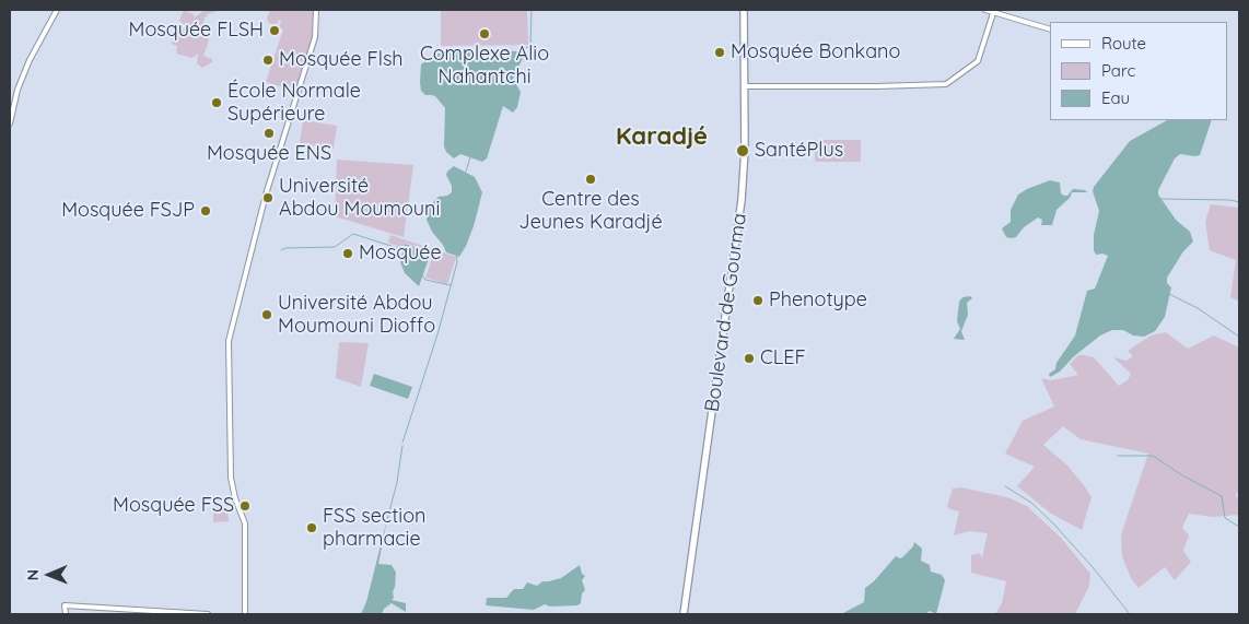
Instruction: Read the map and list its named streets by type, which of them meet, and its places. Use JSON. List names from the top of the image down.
{
  "streets": {
    "highway": ["Boulevard de Gourma"]
  },
  "districts": ["Karadjé"],
  "places": [
    "Mosquée FLSH",
    "Complexe Alio Nahantchi",
    "Mosquée Bonkano",
    "Mosquée Flsh",
    "École Normale Supérieure",
    "Mosquée ENS",
    "SantéPlus",
    "Centre des Jeunes Karadjé",
    "Université Abdou Moumouni",
    "Mosquée FSJP",
    "Mosquée",
    "Phenotype",
    "Université Abdou Moumouni Dioffo",
    "CLEF",
    "Mosquée FSS",
    "FSS section pharmacie"
  ],
  "legend": ["Route", "Parc", "Eau"],
  "north": "left"
}
